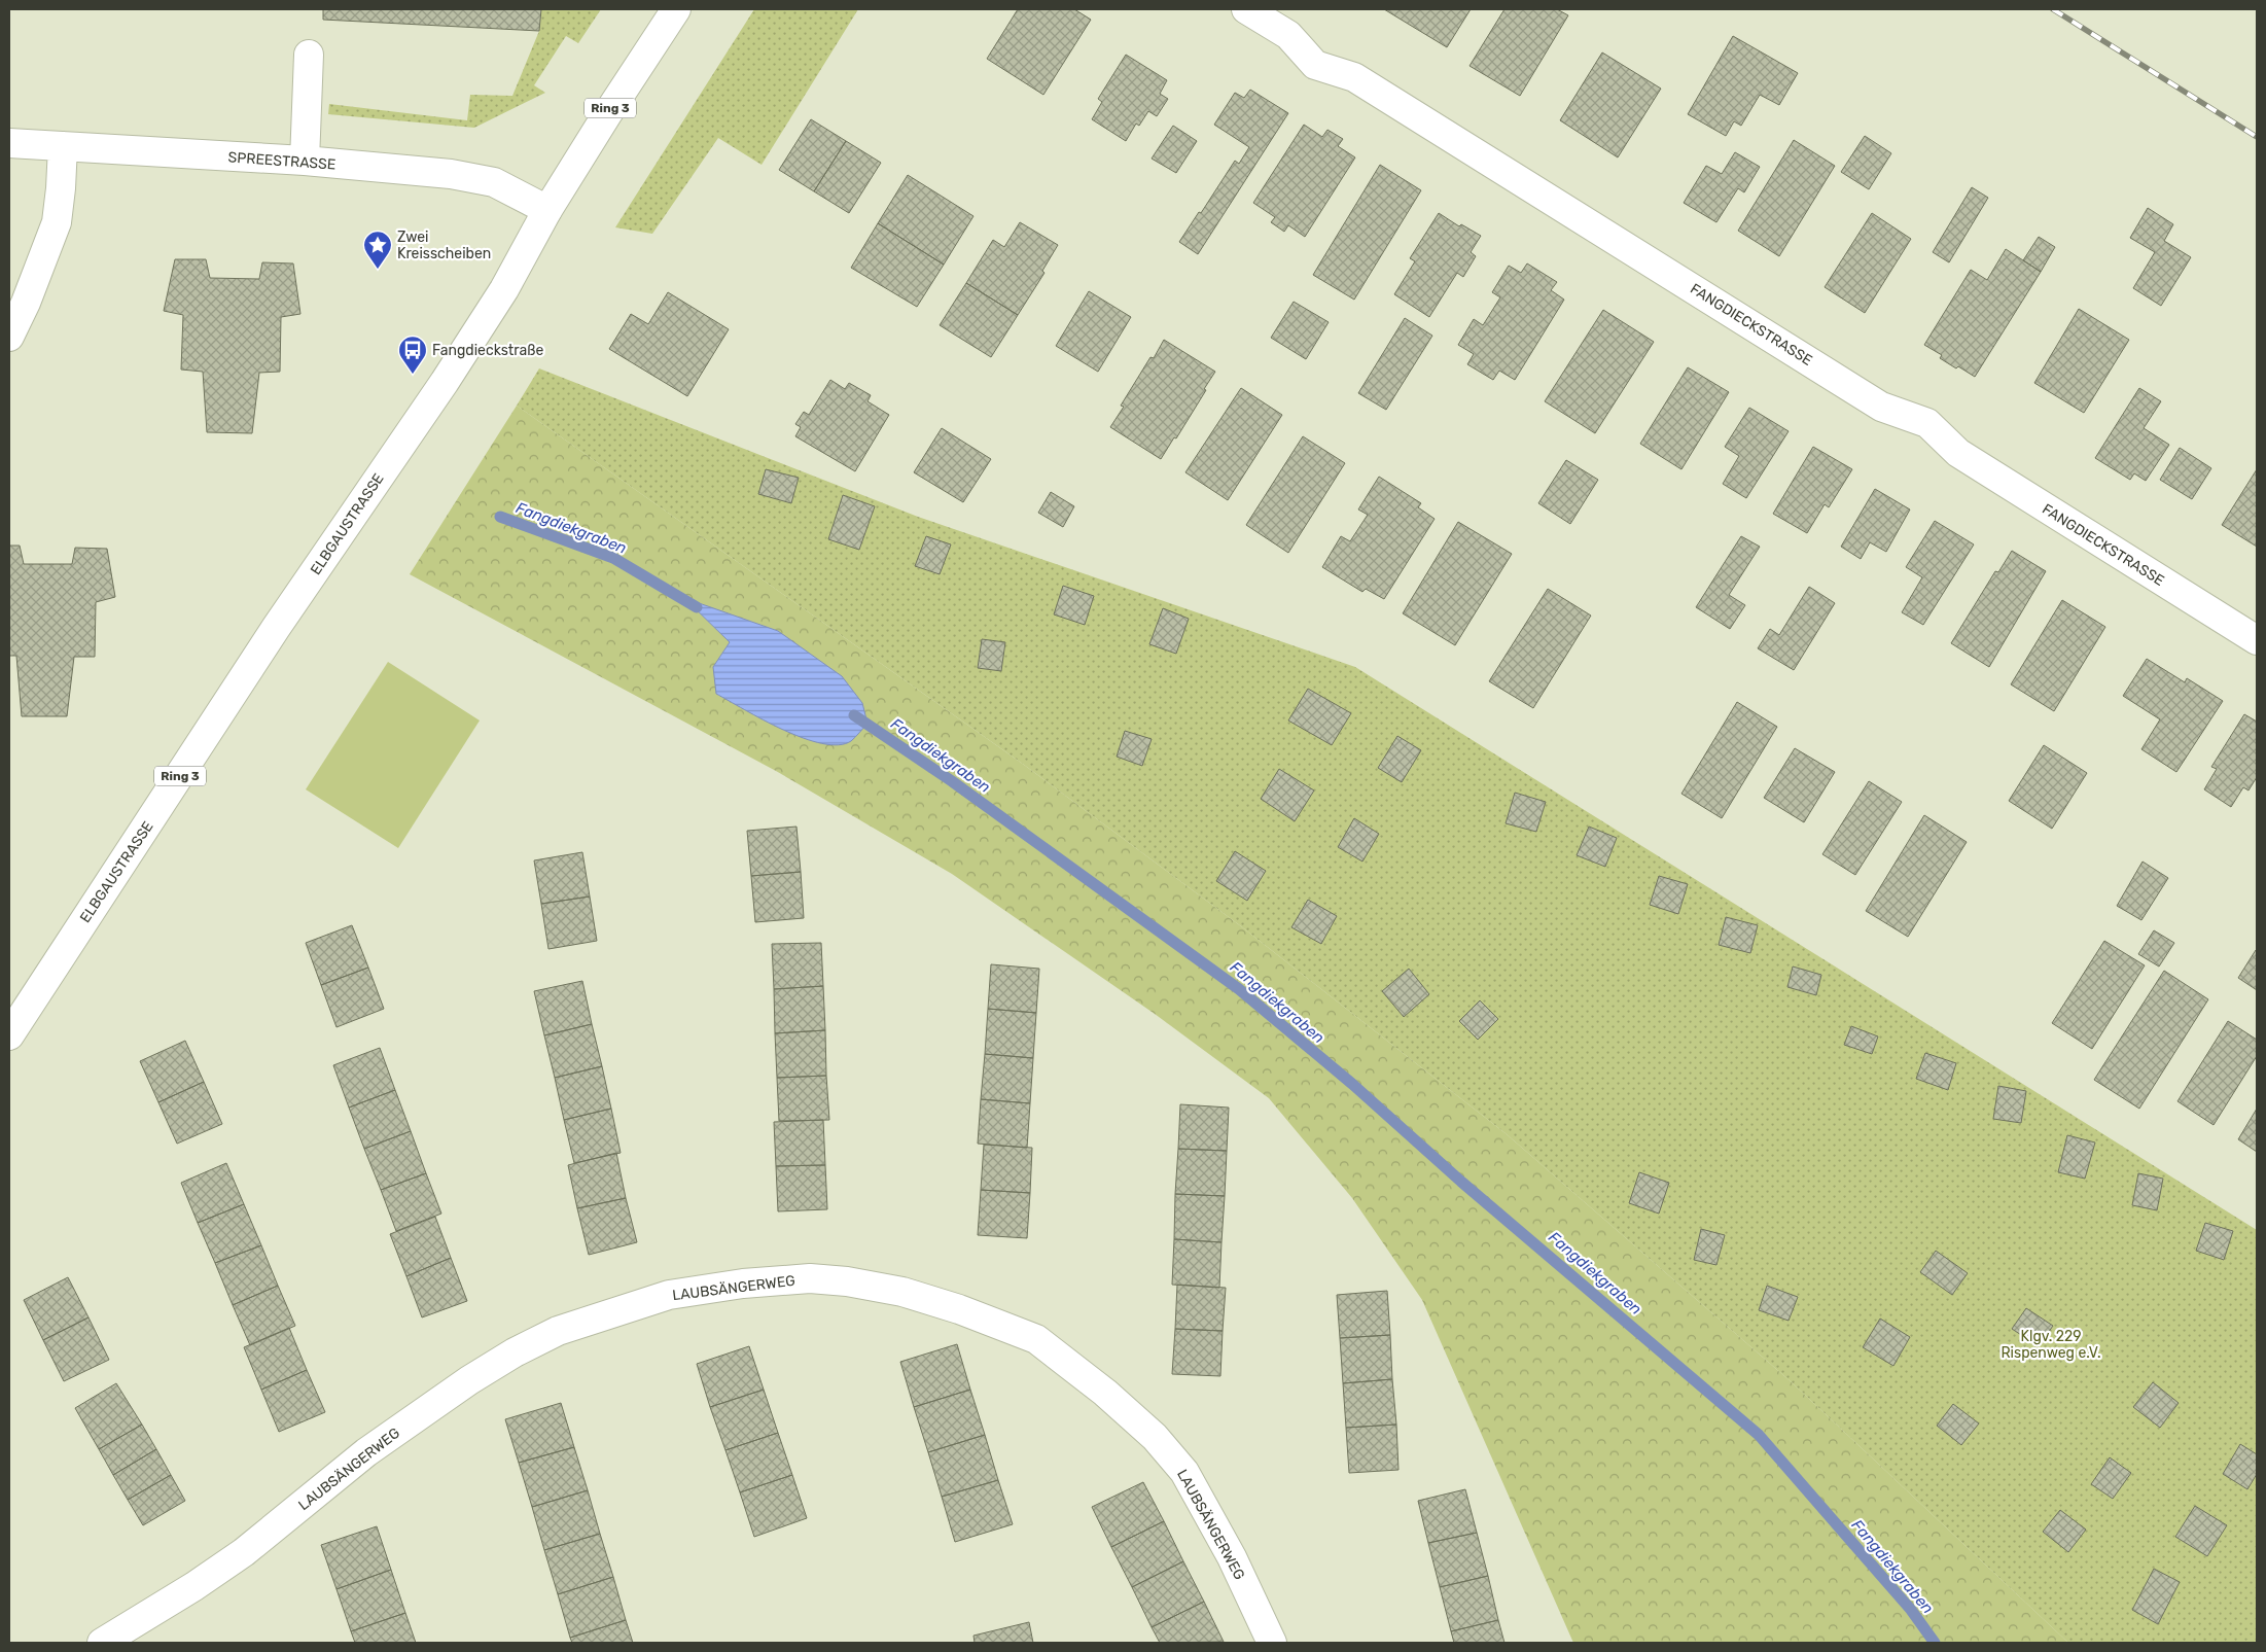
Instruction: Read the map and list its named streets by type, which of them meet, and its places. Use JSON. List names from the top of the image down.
{
  "streets": {
    "street": [
      "Ring 3",
      "SPREESTRASSE",
      "FANGDIECKSTRASSE",
      "ELBGAUSTRASSE",
      "LAUBSÄNGERWEG"
    ]
  },
  "crossings": [
    ["SPREESTRASSE", "ELBGAUSTRASSE"]
  ],
  "water": ["Fangdiekgraben"],
  "parks": ["Klgv. 229 Rispenweg e.V."],
  "places": {
    "place": ["Zwei Kreisscheiben"],
    "bus stop": ["Fangdieckstraße"]
  }
}
